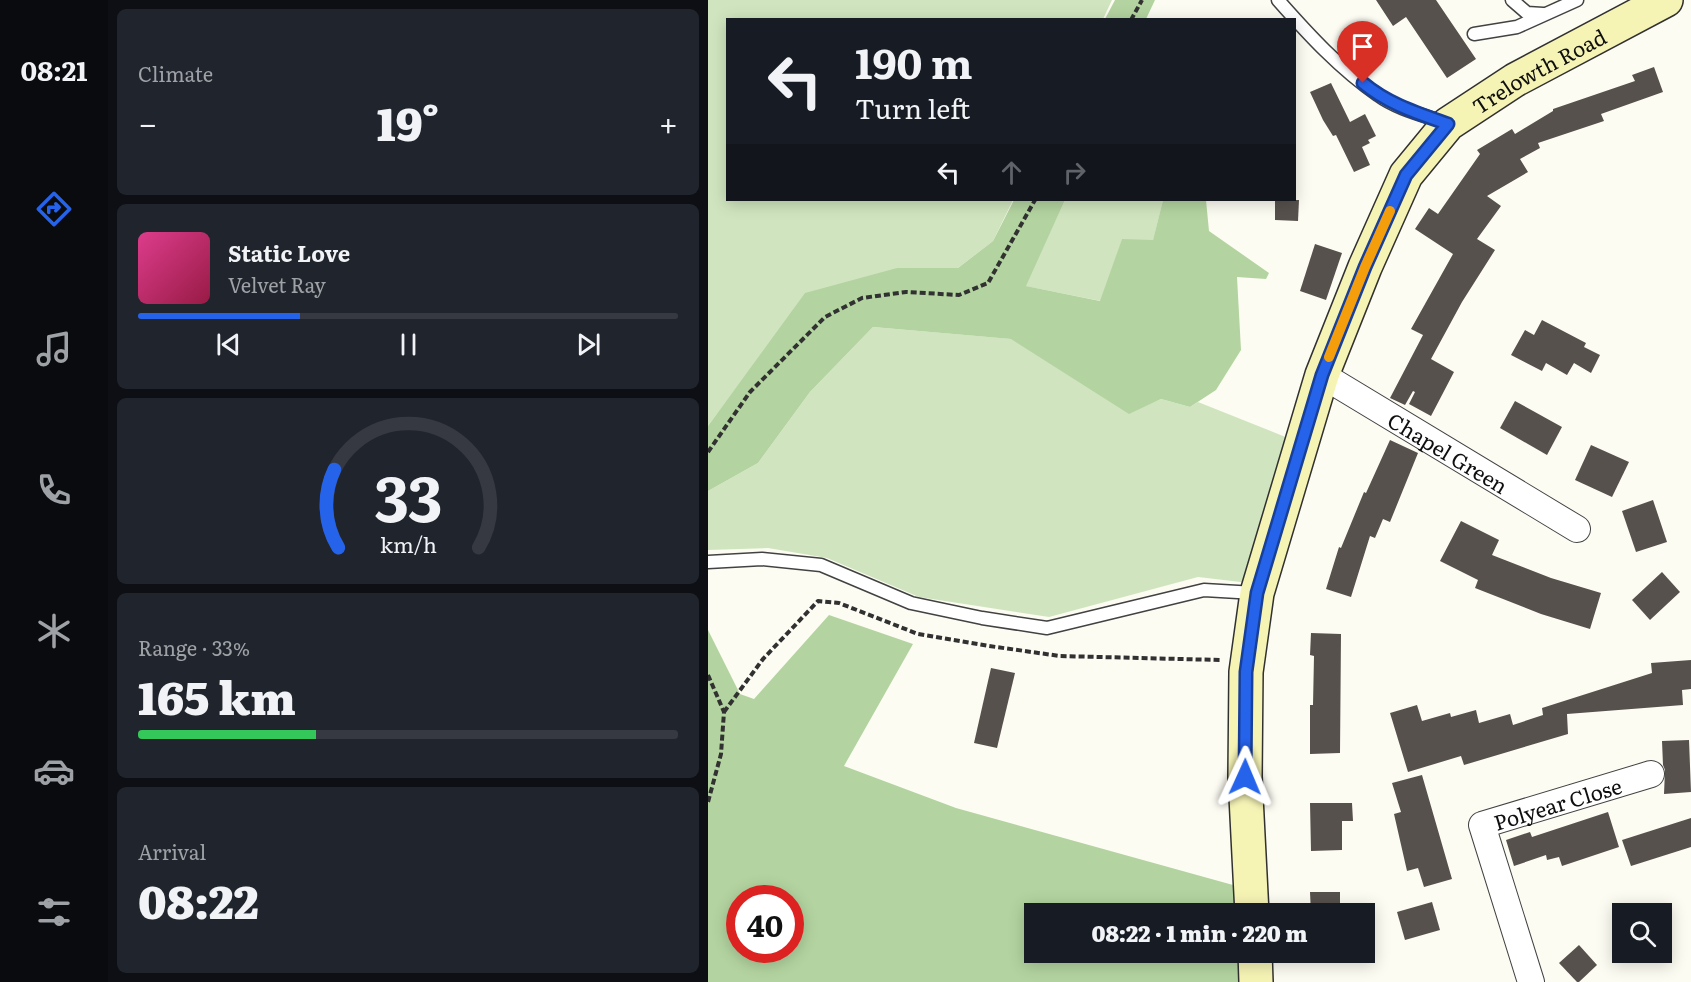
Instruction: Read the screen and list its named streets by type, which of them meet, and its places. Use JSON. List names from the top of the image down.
{
  "streets": {
    "street": ["Trelowth Road", "Chapel Green", "Polyear Close"]
  },
  "crossings": [
    ["Trelowth Road", "Chapel Green"]
  ],
  "page": {
    "tabs": "08:21",
    "tile": [
      "Climate",
      ["Range · 33%", "165 km"],
      ["Arrival", "08:22"]
    ],
    "turn": ["190 m", "Turn left"],
    "heat": ["−", "19°", "+"],
    "song": ["Static Love", "Velvet Ray"],
    "limit": "40",
    "trip": "08:22 · 1 min · 220 m",
    "gauge": ["33", "km/h"]
  }
}
